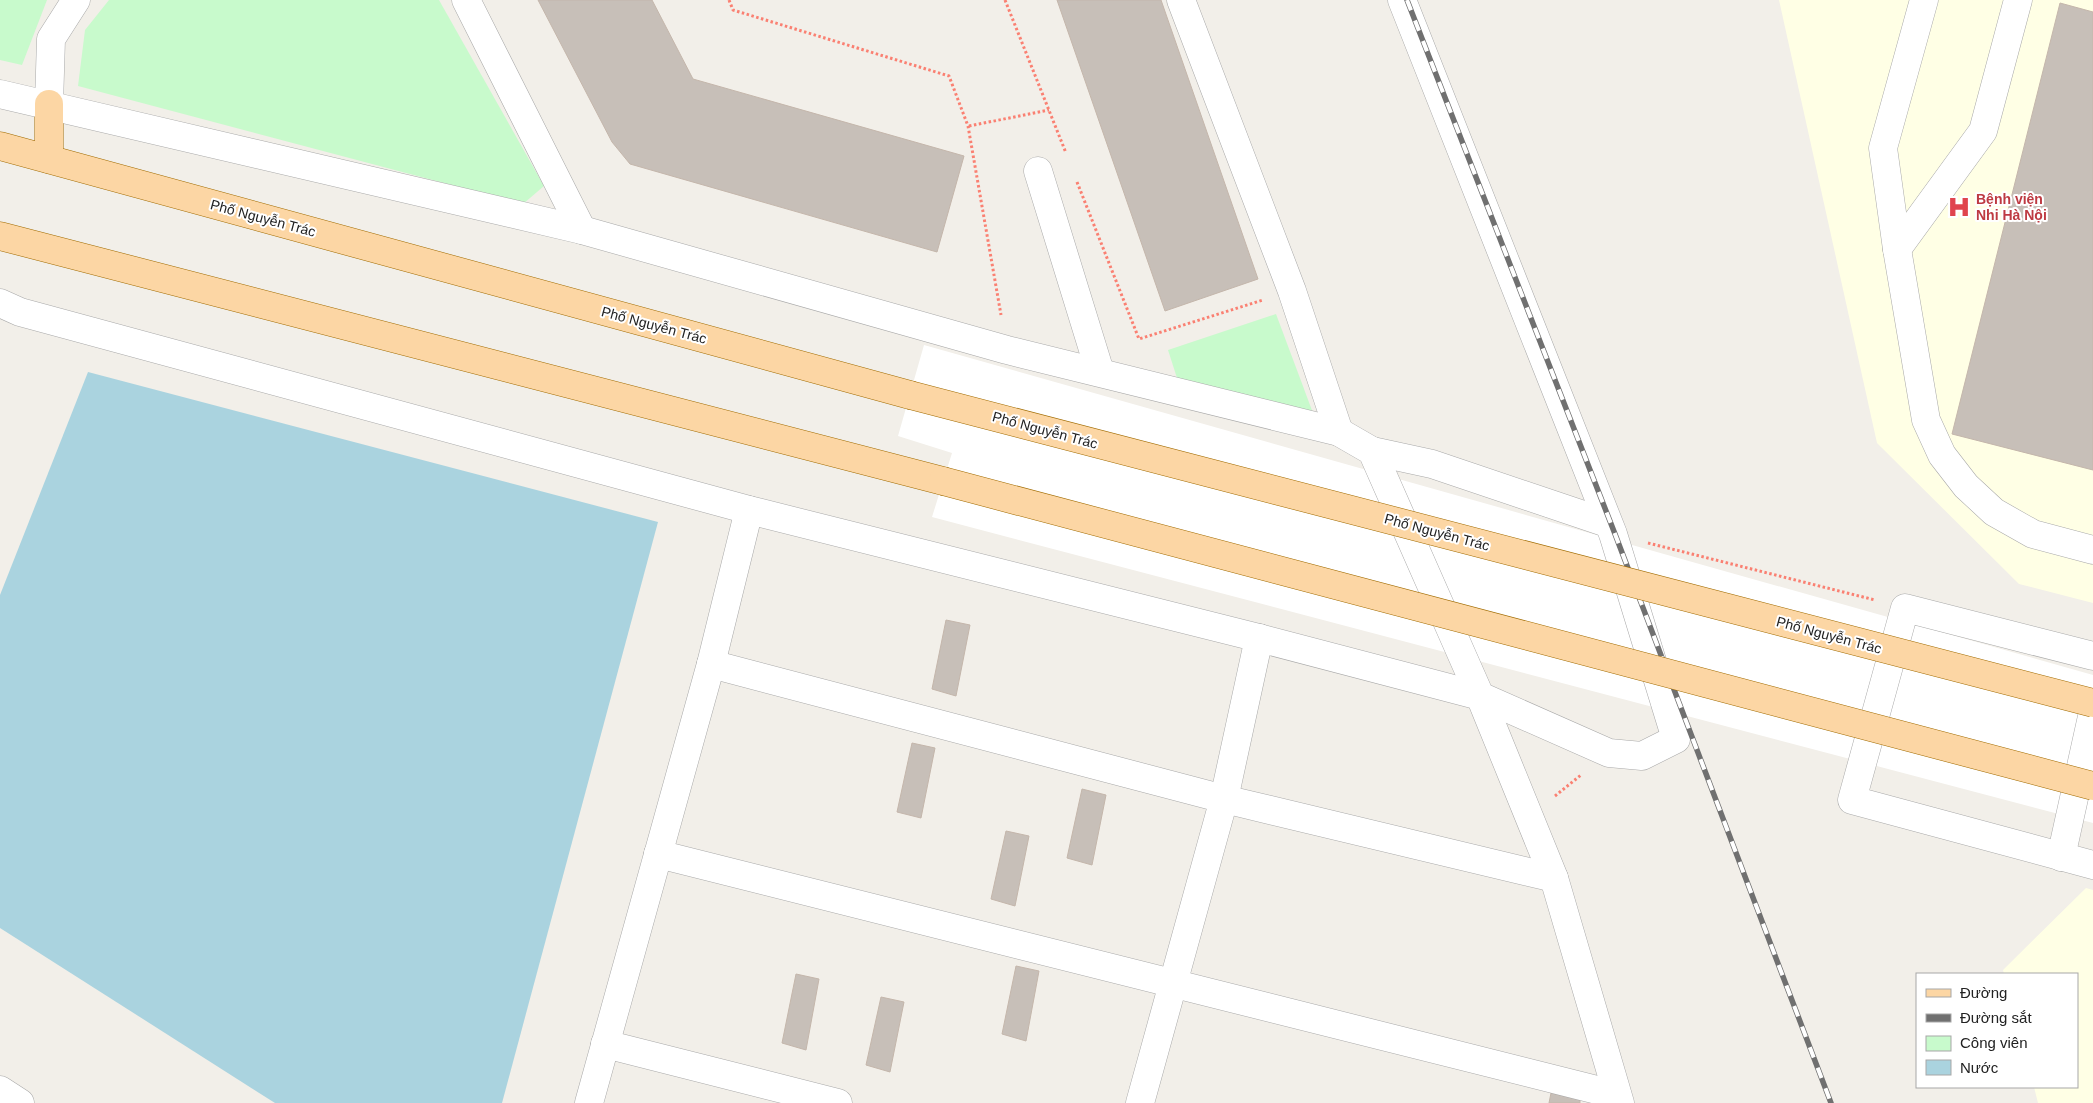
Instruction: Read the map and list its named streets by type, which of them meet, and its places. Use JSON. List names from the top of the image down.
{
  "streets": {
    "main road": ["Phố Nguyễn Trác"]
  },
  "places": {
    "hospital": ["Bệnh viện Nhi Hà Nội"]
  },
  "legend": [
    "Đường",
    "Đường sắt",
    "Công viên",
    "Nước"
  ]
}
